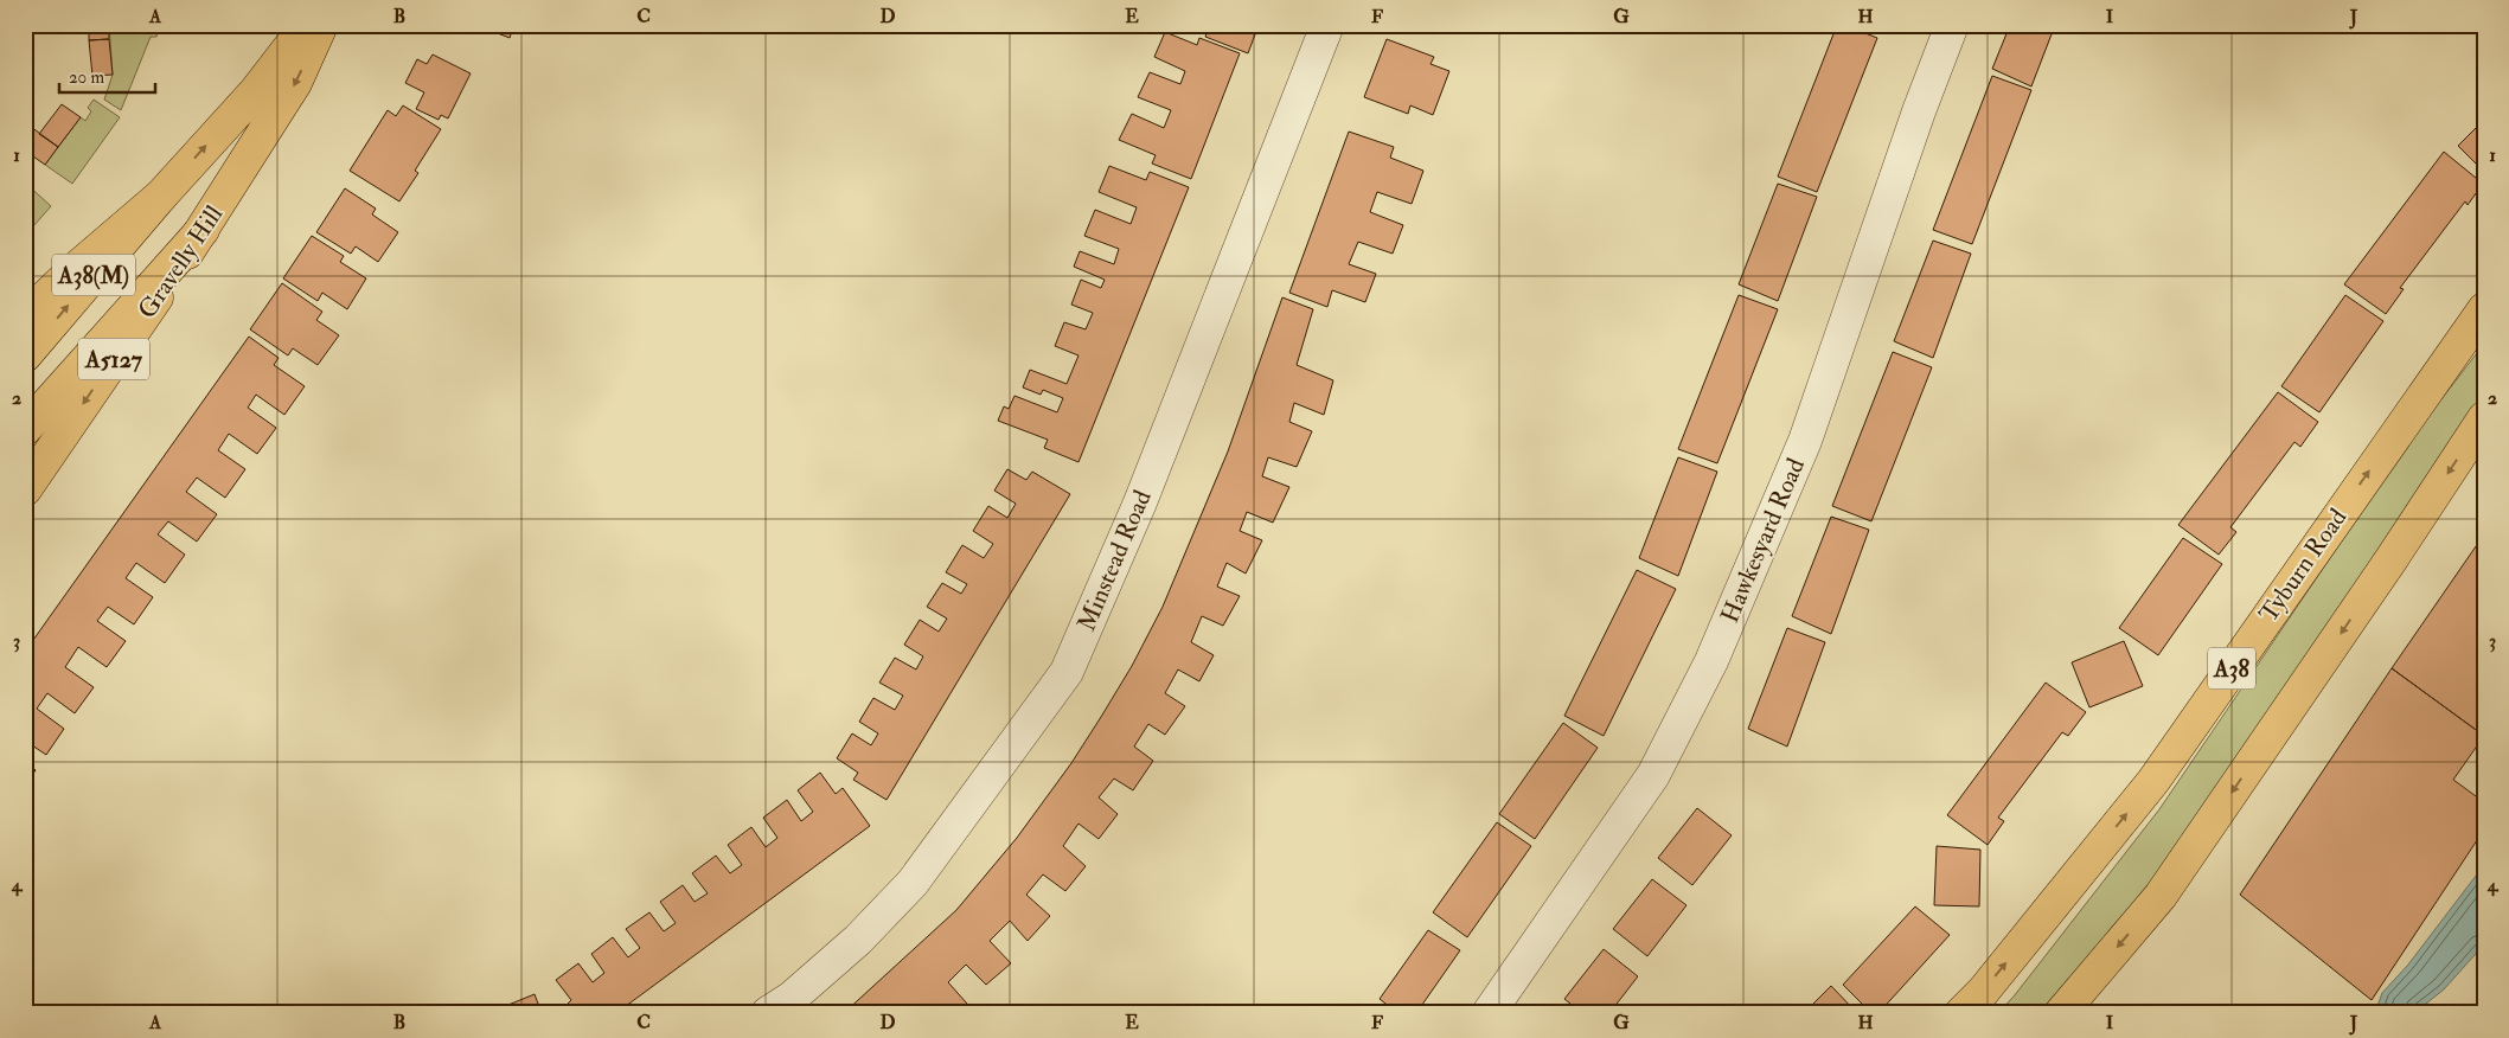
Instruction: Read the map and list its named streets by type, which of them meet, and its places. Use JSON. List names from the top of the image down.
{
  "streets": {
    "main road": [
      "Gravelly Hill",
      "A38(M)",
      "A5127",
      "Tyburn Road",
      "A38"
    ],
    "street": ["Hawkesyard Road", "Minstead Road"]
  },
  "crossings": [
    ["Gravelly Hill", "A38(M)"]
  ],
  "scale_bar": "20 m",
  "grid": {
    "columns": [
      "A",
      "B",
      "C",
      "D",
      "E",
      "F",
      "G",
      "H",
      "I",
      "J"
    ],
    "rows": [
      "1",
      "2",
      "3",
      "4"
    ]
  }
}
